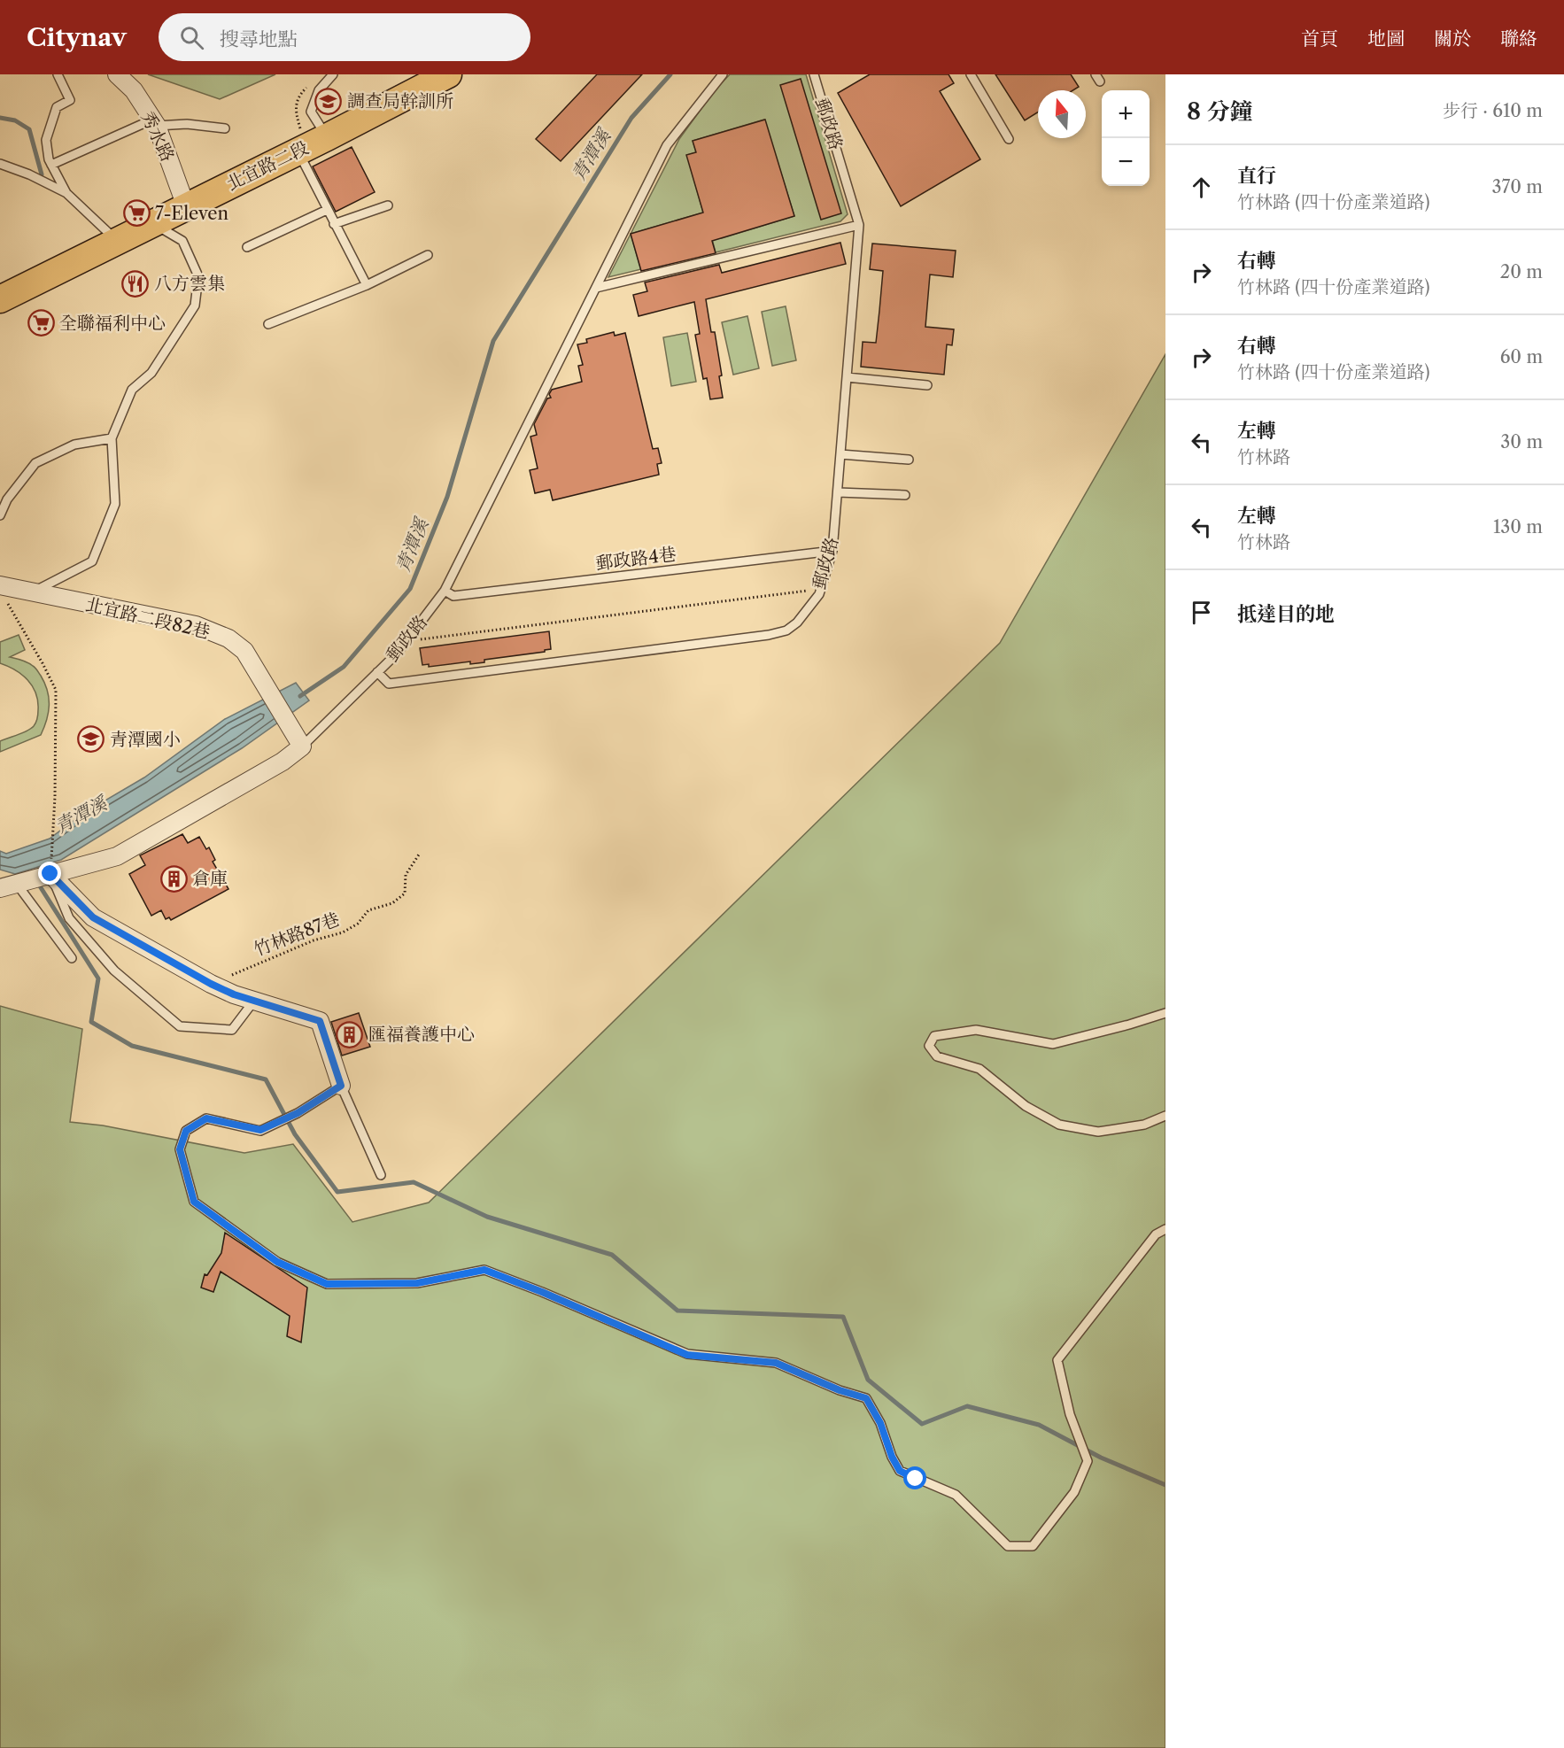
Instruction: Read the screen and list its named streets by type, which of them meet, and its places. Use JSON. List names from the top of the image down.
{
  "streets": {
    "main road": ["北宜路二段"],
    "street": ["郵政路", "秀水路", "北宜路二段82巷"],
    "lane": ["郵政路4巷"],
    "path": ["竹林路87巷"]
  },
  "crossings": [
    ["郵政路", "郵政路4巷"],
    ["郵政路", "北宜路二段82巷"],
    ["秀水路", "北宜路二段"]
  ],
  "water": ["青潭溪"],
  "places": {
    "school or university": ["調查局幹訓所", "青潭國小"],
    "supermarket": ["7-Eleven", "全聯福利中心"],
    "restaurant": ["八方雲集"],
    "building": ["倉庫", "匯福養護中心"]
  },
  "north": "top",
  "page": {
    "header": "Citynav",
    "search": "搜尋地點",
    "nav": [
      "首頁",
      "地圖",
      "關於",
      "聯絡"
    ],
    "heading": ["8 分鐘", "步行 · 610 m"],
    "map_buttons": ["+", "−"],
    "list": [
      ["直行", "竹林路 (四十份產業道路)", "370 m"],
      ["右轉", "竹林路 (四十份產業道路)", "20 m"],
      ["右轉", "竹林路 (四十份產業道路)", "60 m"],
      ["左轉", "竹林路", "30 m"],
      ["左轉", "竹林路", "130 m"],
      "抵達目的地"
    ]
  }
}
